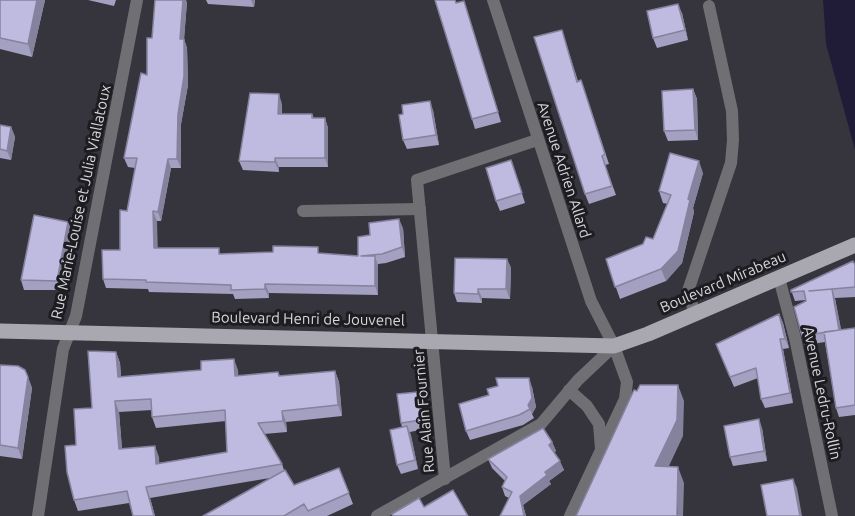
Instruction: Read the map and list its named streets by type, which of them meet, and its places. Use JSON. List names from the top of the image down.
{
  "streets": {
    "main road": ["Boulevard Mirabeau", "Boulevard Henri de Jouvenel"],
    "street": [
      "Avenue Adrien Allard",
      "Rue Marie-Louise et Julia Viallatoux",
      "Avenue Ledru-Rollin",
      "Rue Alain Fournier"
    ]
  },
  "crossings": [
    ["Avenue Adrien Allard", "Boulevard Mirabeau"],
    ["Avenue Adrien Allard", "Boulevard Henri de Jouvenel"],
    ["Avenue Adrien Allard", "Rue Alain Fournier"],
    ["Rue Marie-Louise et Julia Viallatoux", "Boulevard Henri de Jouvenel"],
    ["Boulevard Mirabeau", "Boulevard Henri de Jouvenel"],
    ["Boulevard Mirabeau", "Avenue Ledru-Rollin"],
    ["Boulevard Henri de Jouvenel", "Rue Alain Fournier"]
  ]
}
